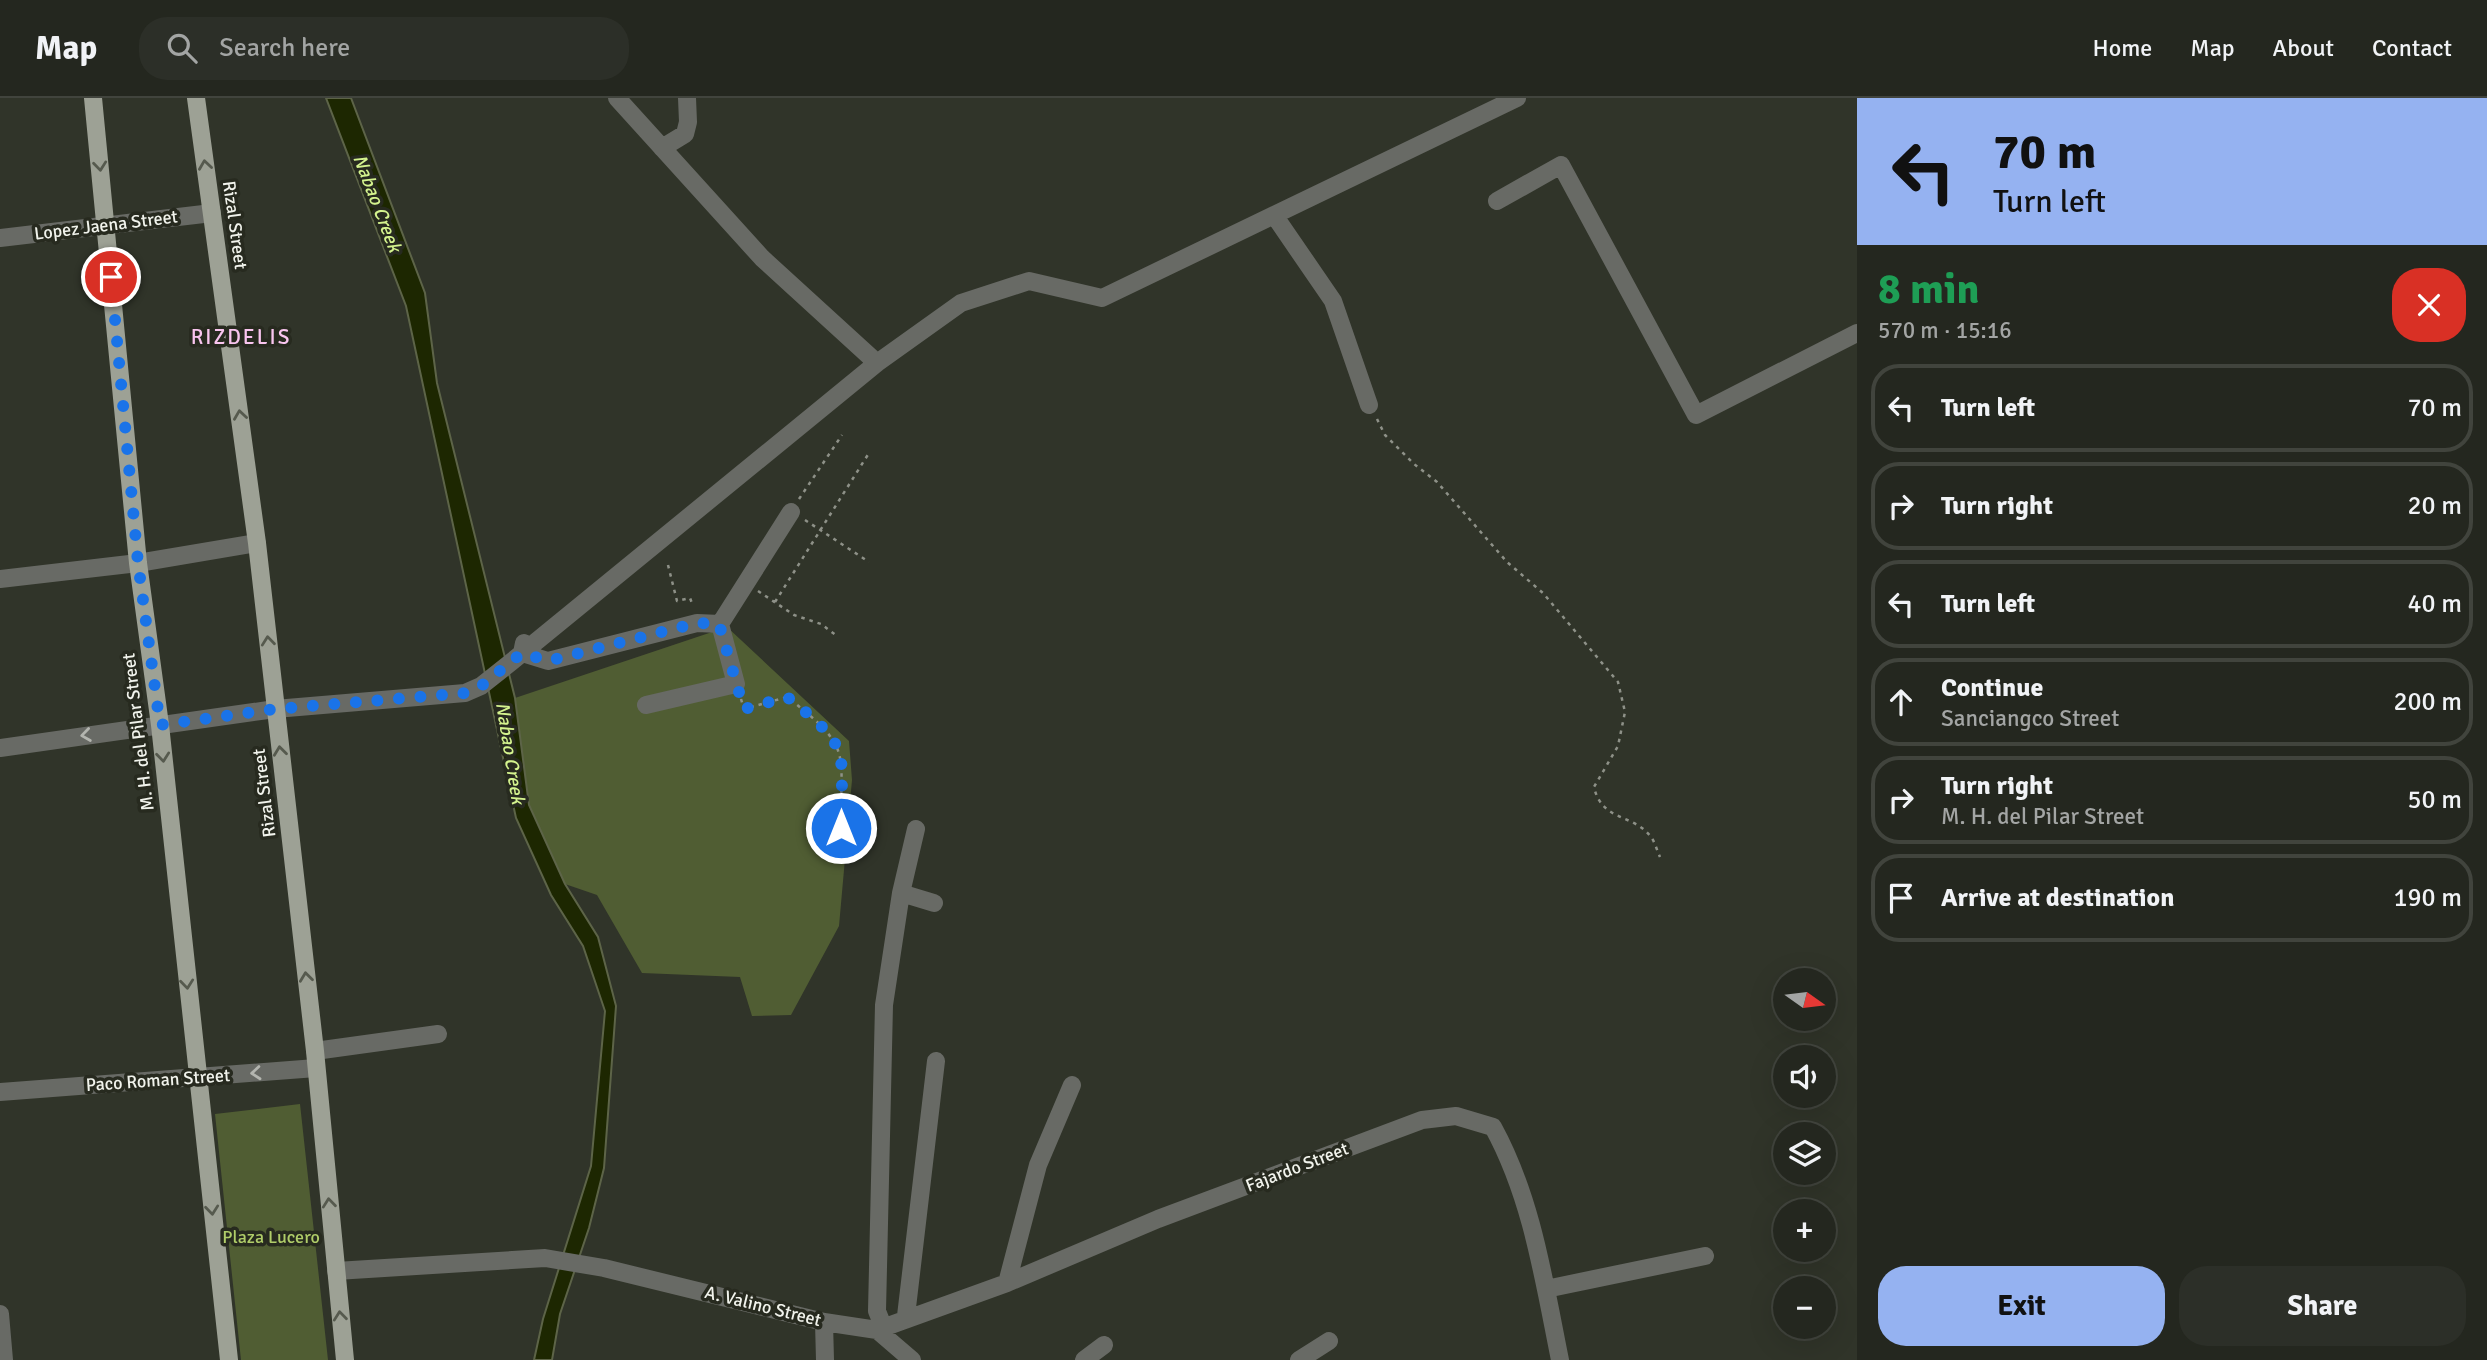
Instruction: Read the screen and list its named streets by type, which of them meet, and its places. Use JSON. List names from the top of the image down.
{
  "streets": {
    "main road": ["Rizal Street", "M. H. del Pilar Street"],
    "street": [
      "Lopez Jaena Street",
      "Paco Roman Street",
      "Fajardo Street",
      "A. Valino Street"
    ]
  },
  "crossings": [
    ["Lopez Jaena Street", "Rizal Street"],
    ["Lopez Jaena Street", "M. H. del Pilar Street"],
    ["Rizal Street", "Paco Roman Street"],
    ["Rizal Street", "A. Valino Street"],
    ["M. H. del Pilar Street", "Paco Roman Street"],
    ["Fajardo Street", "A. Valino Street"]
  ],
  "one_way": ["Rizal Street", "M. H. del Pilar Street"],
  "districts": ["RIZDELIS"],
  "water": ["Nabao Creek"],
  "parks": ["Plaza Lucero"],
  "north": "right",
  "page": {
    "header": "Map",
    "search": "Search here",
    "nav": [
      "Home",
      "Map",
      "About",
      "Contact"
    ],
    "turn": ["70 m", "Turn left"],
    "heading": ["8 min", "570 m · 15:16"],
    "list": [
      {
        "name": "Turn left",
        "value": "70 m"
      },
      {
        "name": "Turn right",
        "value": "20 m"
      },
      {
        "name": "Turn left",
        "value": "40 m"
      },
      {
        "name": "Continue",
        "note": "Sanciangco Street",
        "value": "200 m"
      },
      {
        "name": "Turn right",
        "note": "M. H. del Pilar Street",
        "value": "50 m"
      },
      {
        "name": "Arrive at destination",
        "value": "190 m"
      }
    ],
    "map_buttons": ["+", "−"],
    "buttons": ["Exit", "Share"]
  }
}
